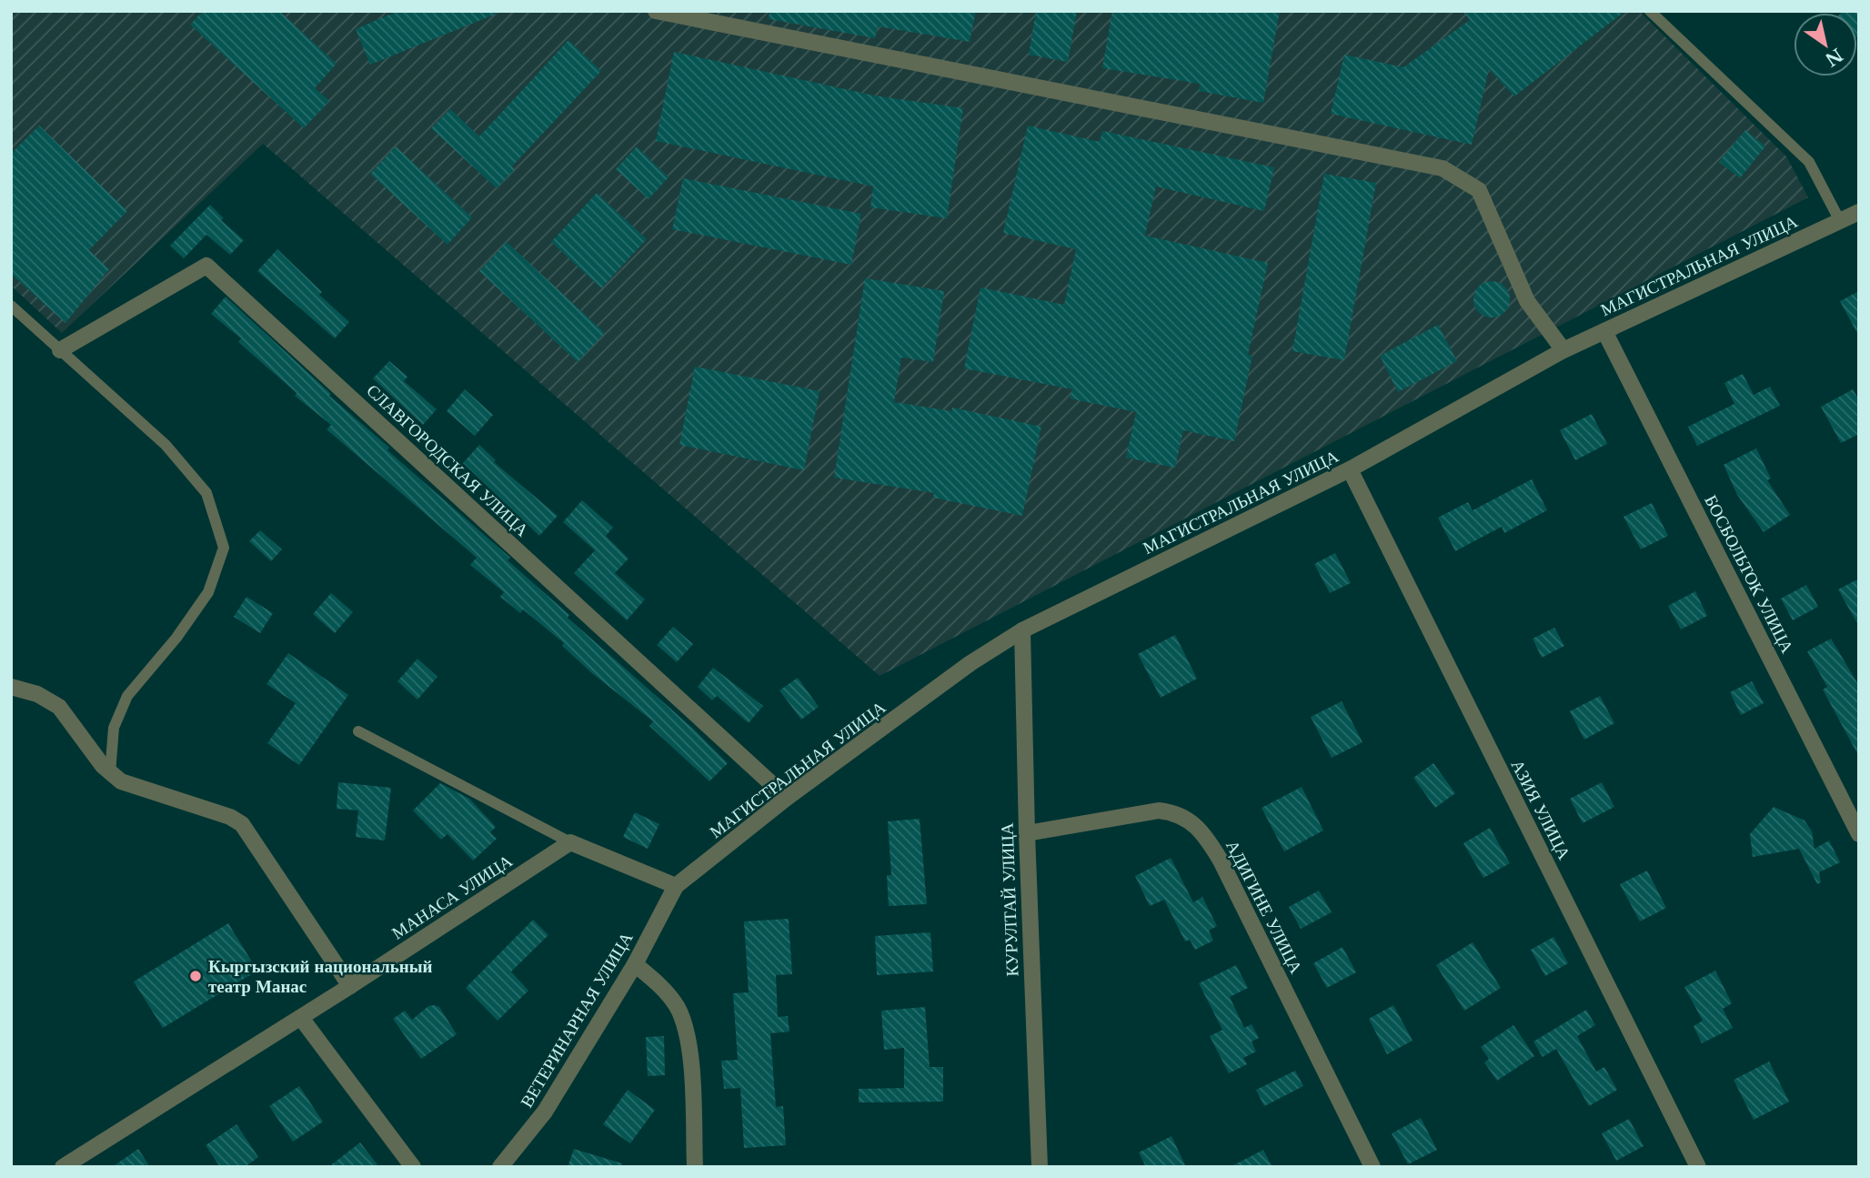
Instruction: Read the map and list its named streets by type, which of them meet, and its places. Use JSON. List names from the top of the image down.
{
  "streets": {
    "street": [
      "МАГИСТРАЛЬНАЯ УЛИЦА",
      "СЛАВГОРОДСКАЯ УЛИЦА",
      "БОСБОЛЬТОК УЛИЦА",
      "АЗИЯ УЛИЦА",
      "МАНАСА УЛИЦА",
      "КУРУЛТАЙ УЛИЦА",
      "АДИГИНЕ УЛИЦА",
      "ВЕТЕРИНАРНАЯ УЛИЦА"
    ]
  },
  "crossings": [
    ["МАГИСТРАЛЬНАЯ УЛИЦА", "СЛАВГОРОДСКАЯ УЛИЦА"],
    ["МАГИСТРАЛЬНАЯ УЛИЦА", "БОСБОЛЬТОК УЛИЦА"],
    ["МАГИСТРАЛЬНАЯ УЛИЦА", "АЗИЯ УЛИЦА"],
    ["МАГИСТРАЛЬНАЯ УЛИЦА", "КУРУЛТАЙ УЛИЦА"],
    ["МАГИСТРАЛЬНАЯ УЛИЦА", "ВЕТЕРИНАРНАЯ УЛИЦА"],
    ["КУРУЛТАЙ УЛИЦА", "АДИГИНЕ УЛИЦА"]
  ],
  "places": ["Кыргызский национальный театр Манас"],
  "north": "bottom right"
}
